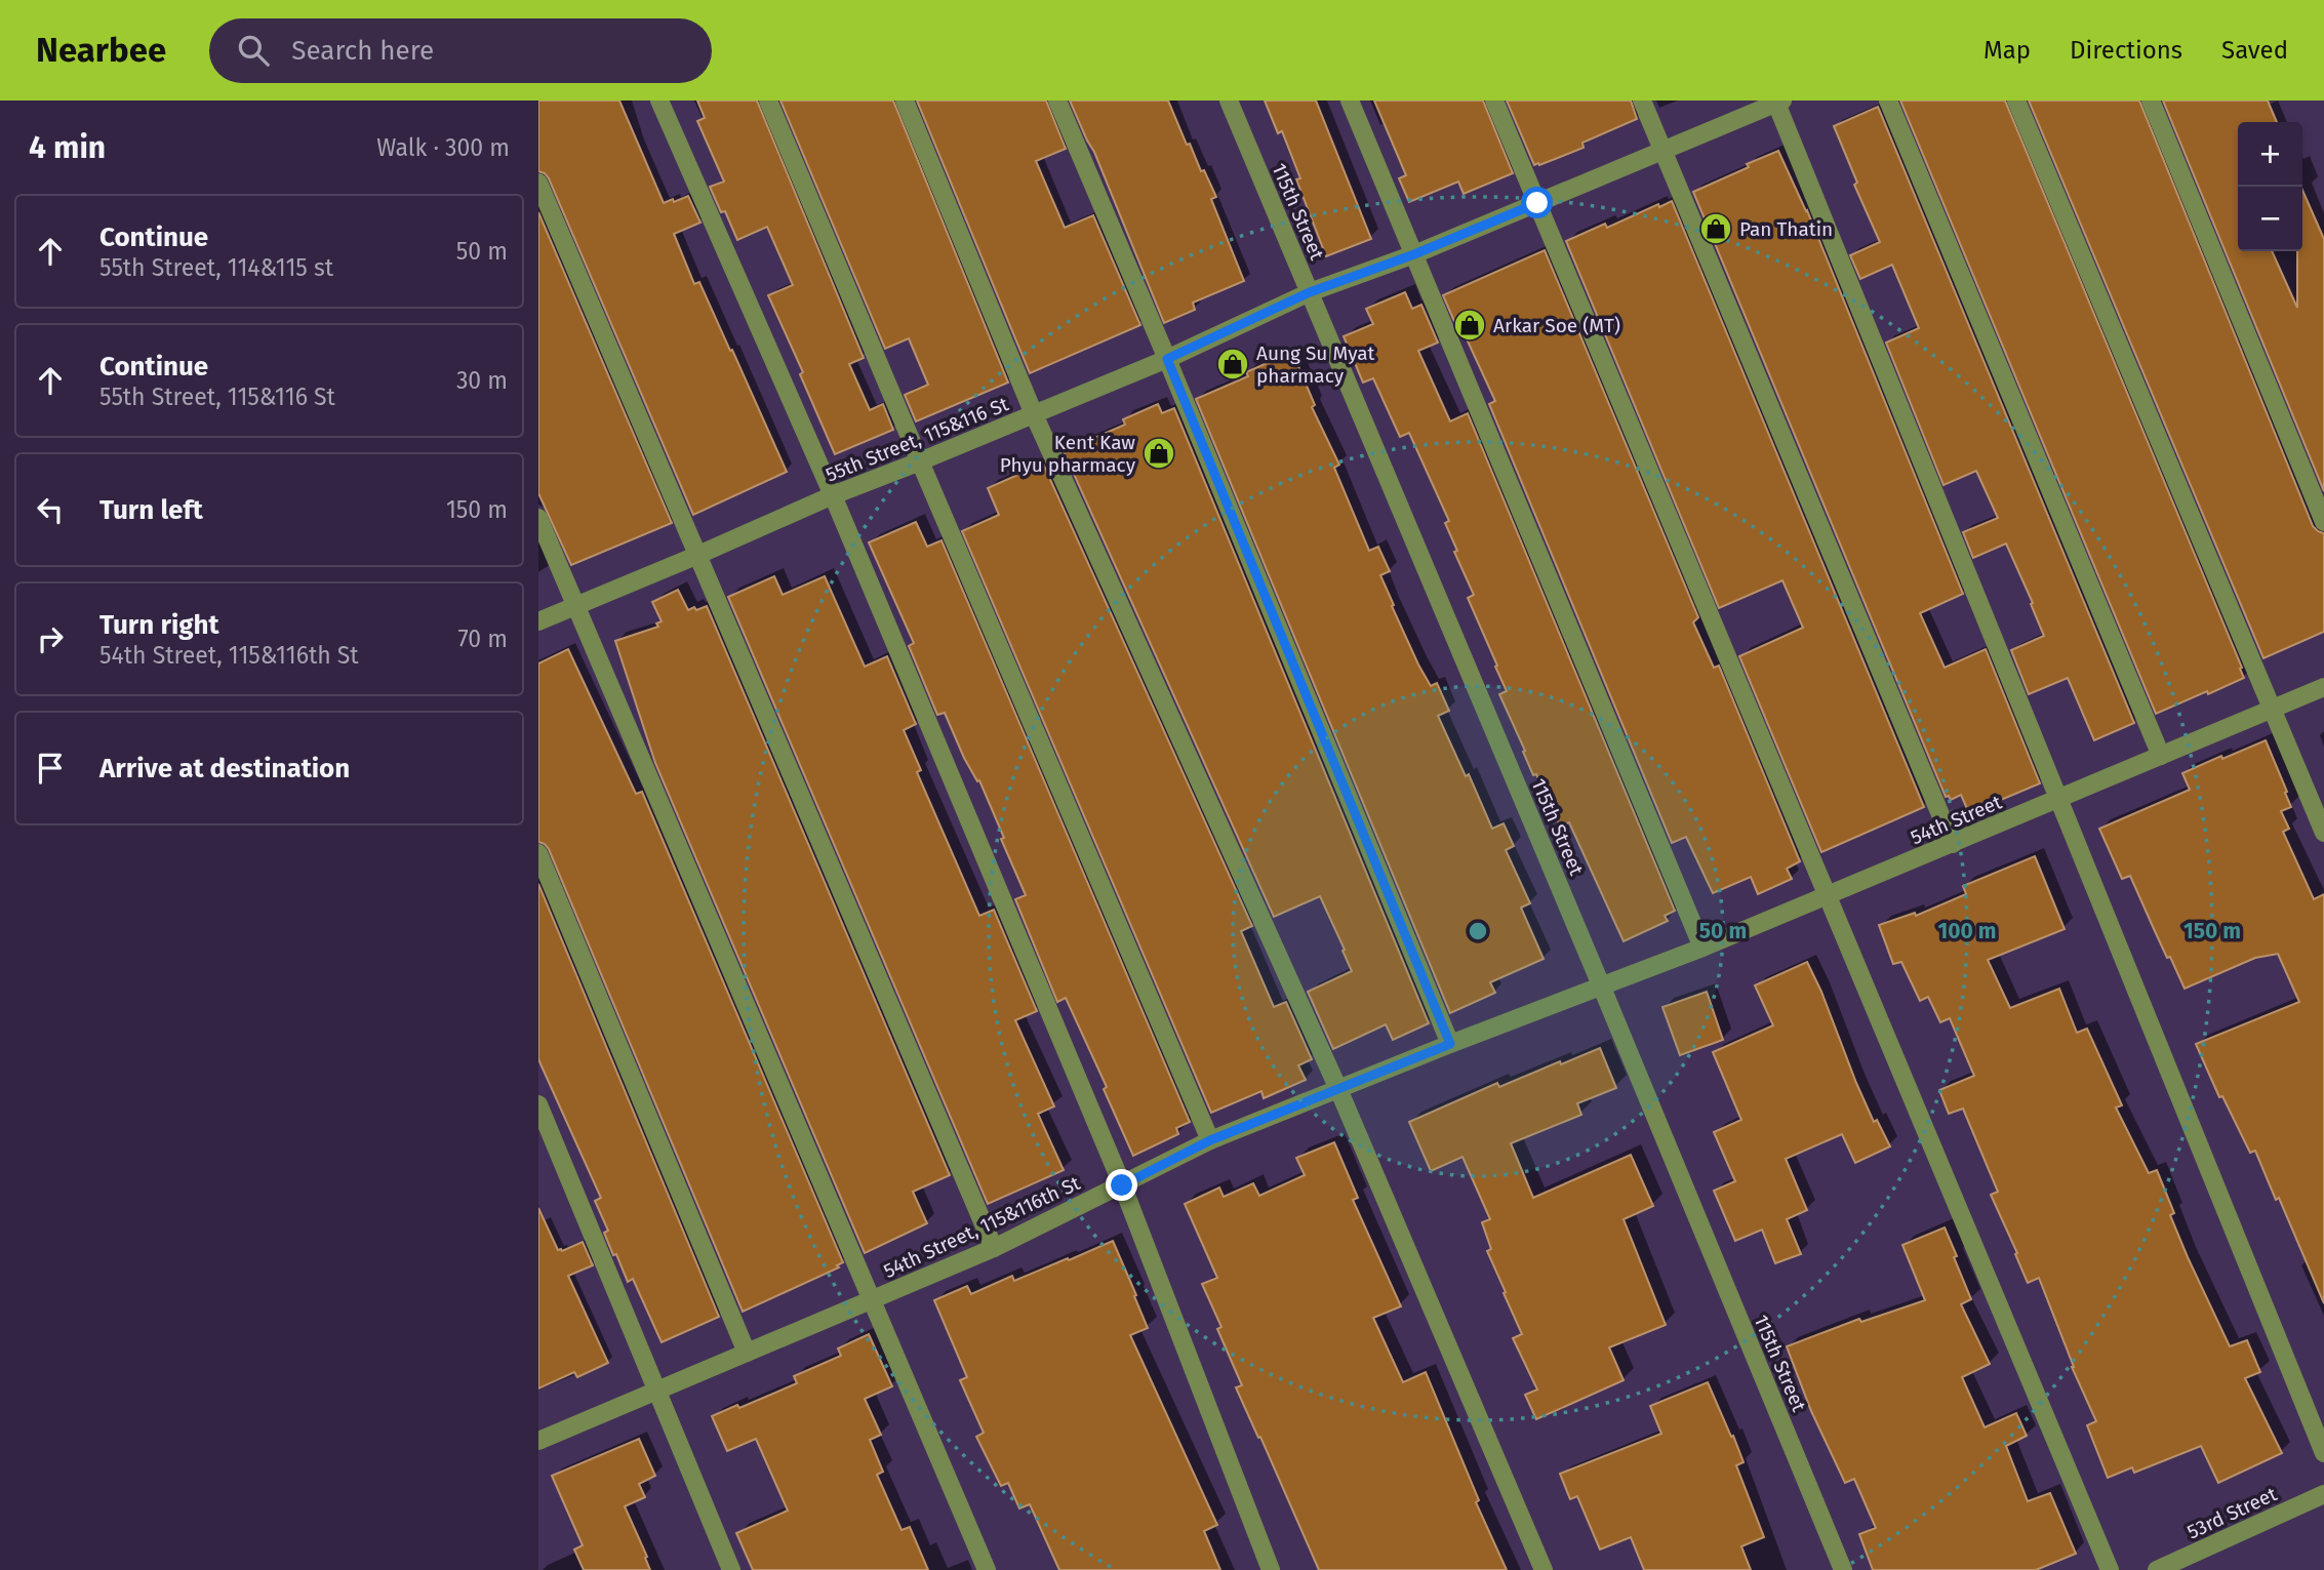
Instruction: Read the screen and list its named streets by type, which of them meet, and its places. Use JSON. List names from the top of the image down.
{
  "streets": {
    "street": [
      "115th Street",
      "55th Street, 115&116 St",
      "54th Street",
      "54th Street, 115&116th St",
      "53rd Street"
    ]
  },
  "crossings": [
    ["115th Street", "55th Street, 115&116 St"],
    ["115th Street", "54th Street"],
    ["115th Street", "54th Street, 115&116th St"],
    ["54th Street", "54th Street, 115&116th St"]
  ],
  "places": {
    "shop": [
      "Pan Thatin",
      "Arkar Soe (MT)",
      "Aung Su Myat pharmacy",
      "Kent Kaw Phyu pharmacy"
    ]
  },
  "page": {
    "header": "Nearbee",
    "search": "Search here",
    "nav": ["Map", "Directions", "Saved"],
    "heading": ["4 min", "Walk · 300 m"],
    "map_buttons": ["+", "−"],
    "list": [
      ["Continue", "55th Street, 114&115 st", "50 m"],
      ["Continue", "55th Street, 115&116 St", "30 m"],
      ["Turn left", "150 m"],
      ["Turn right", "54th Street, 115&116th St", "70 m"],
      "Arrive at destination"
    ]
  },
  "rings": ["50 m", "100 m", "150 m"]
}
